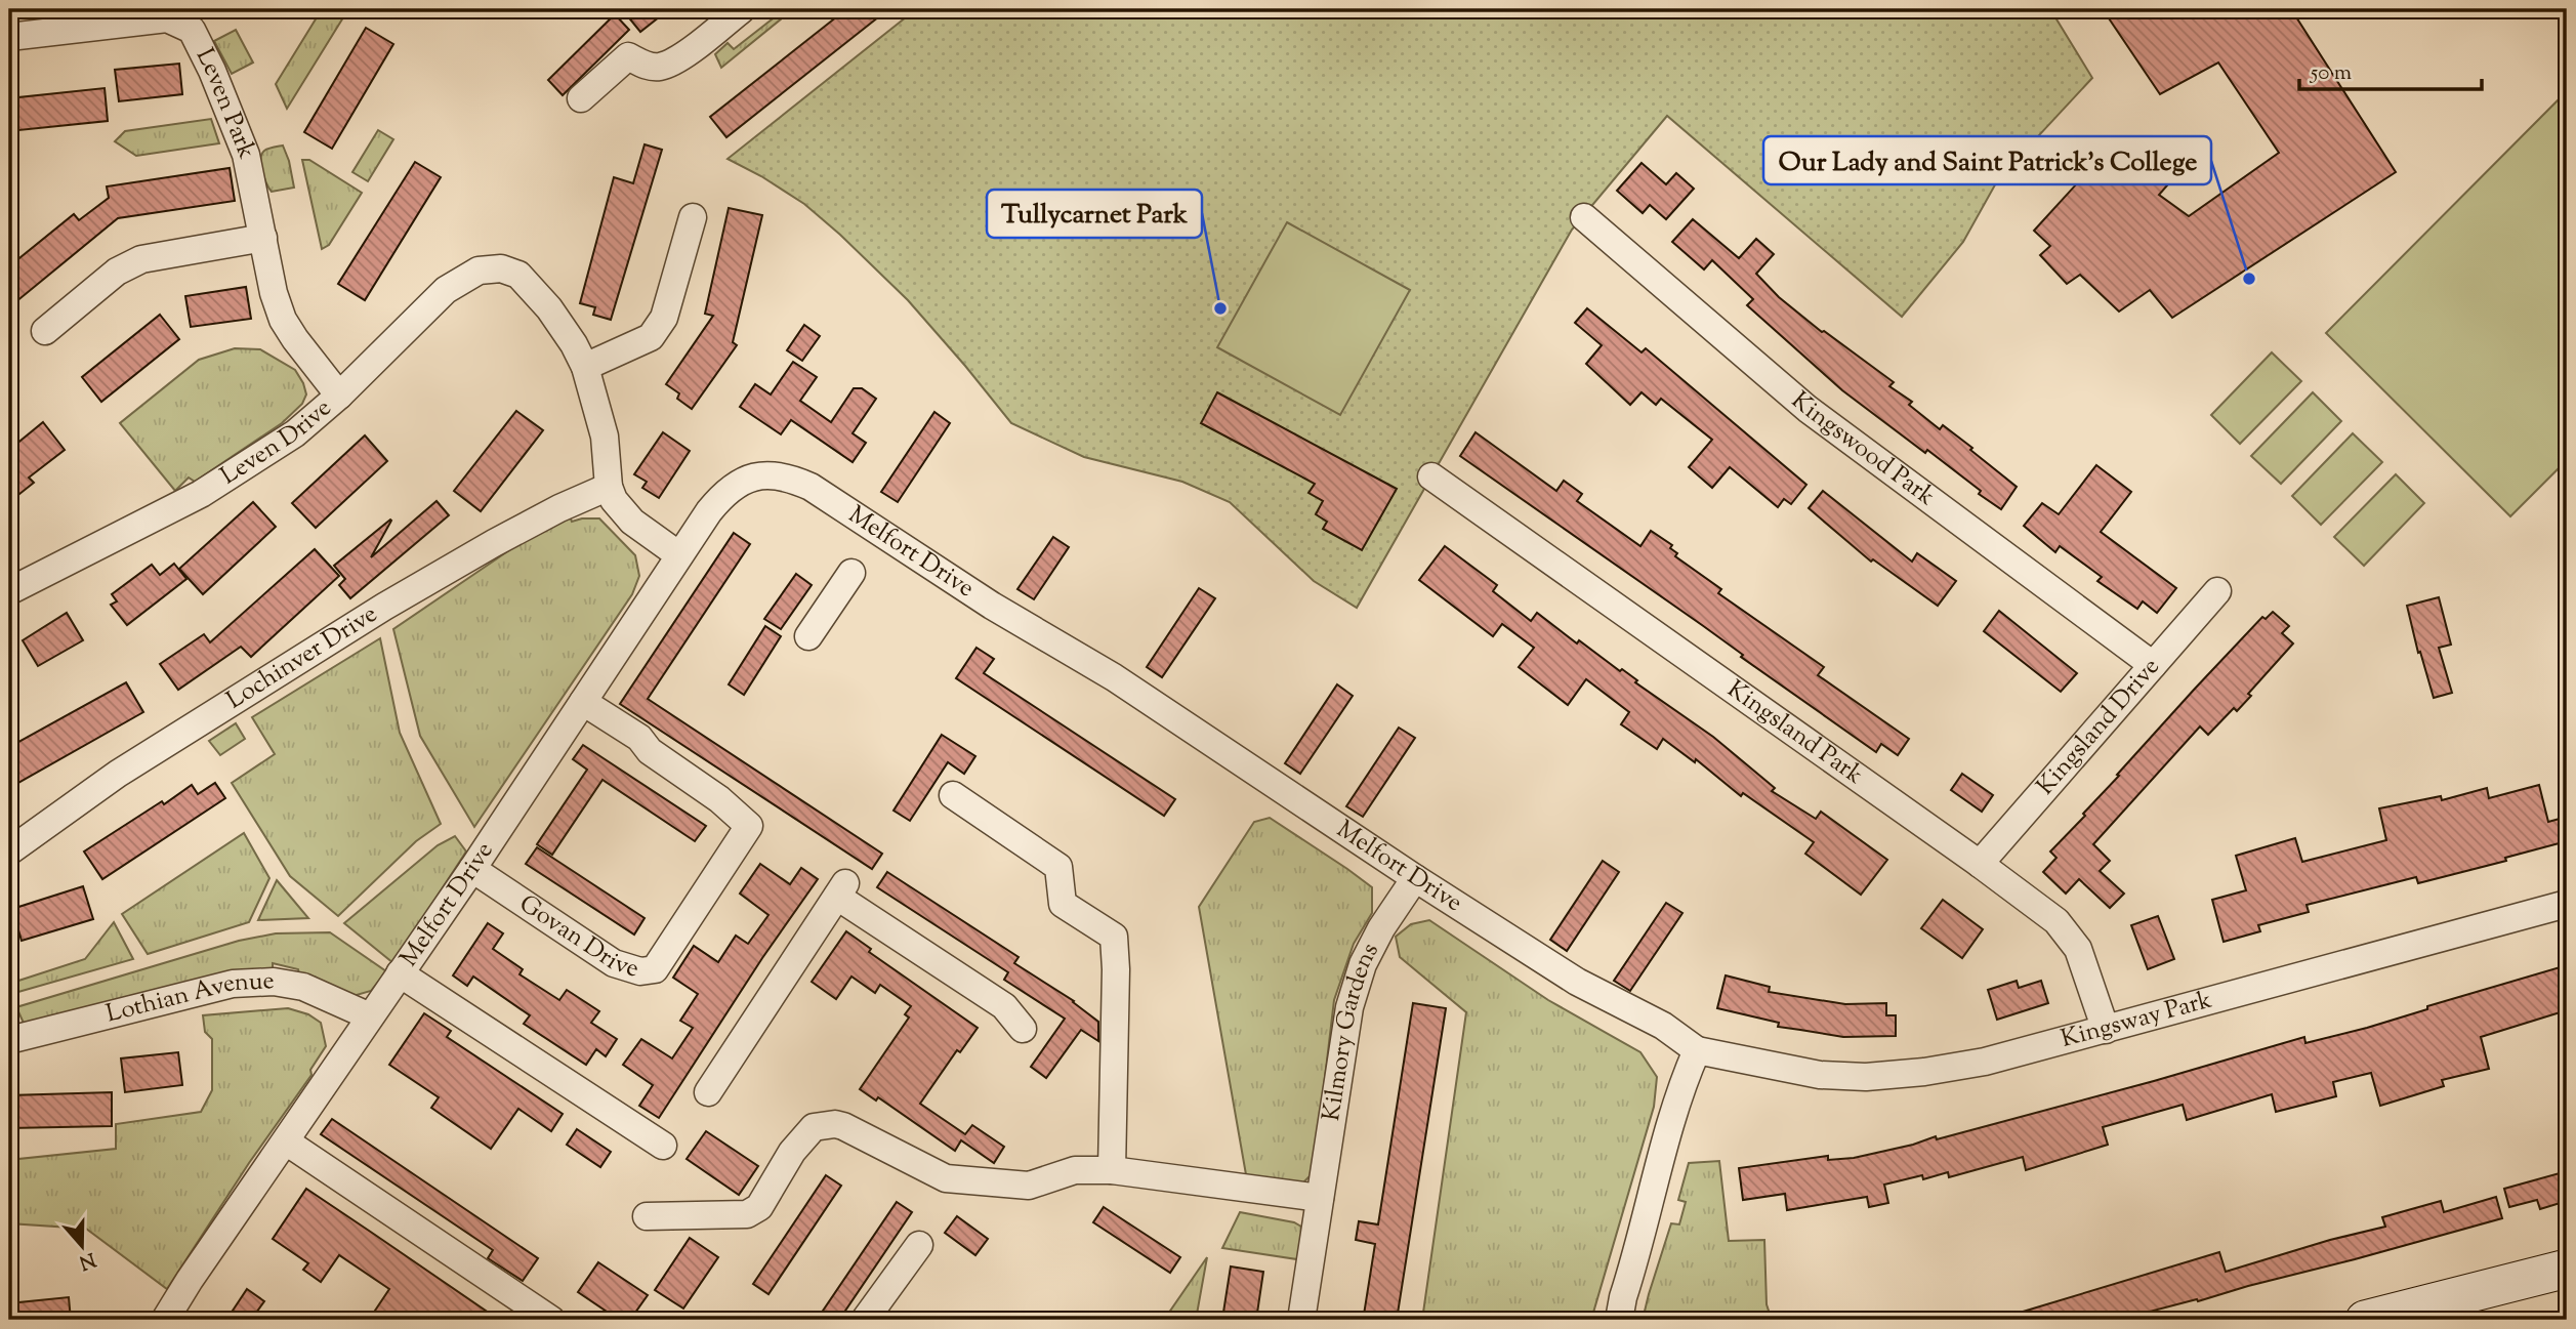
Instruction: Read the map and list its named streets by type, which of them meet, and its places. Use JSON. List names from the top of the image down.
{
  "streets": {
    "street": [
      "Leven Park",
      "Leven Drive",
      "Kingswood Park",
      "Melfort Drive",
      "Lochinver Drive",
      "Kingsland Drive",
      "Kingsland Park",
      "Govan Drive",
      "Lothian Avenue",
      "Kingsway Park",
      "Kilmory Gardens"
    ]
  },
  "crossings": [
    ["Leven Park", "Leven Drive"],
    ["Kingswood Park", "Kingsland Drive"],
    ["Melfort Drive", "Govan Drive"],
    ["Melfort Drive", "Lothian Avenue"],
    ["Melfort Drive", "Kingsway Park"],
    ["Melfort Drive", "Kilmory Gardens"],
    ["Kingsland Drive", "Kingsland Park"],
    ["Kingsland Park", "Kingsway Park"]
  ],
  "places": ["Our Lady and Saint Patrick's College", "Tullycarnet Park"],
  "scale_bar": "50 m",
  "north": "bottom"
}
